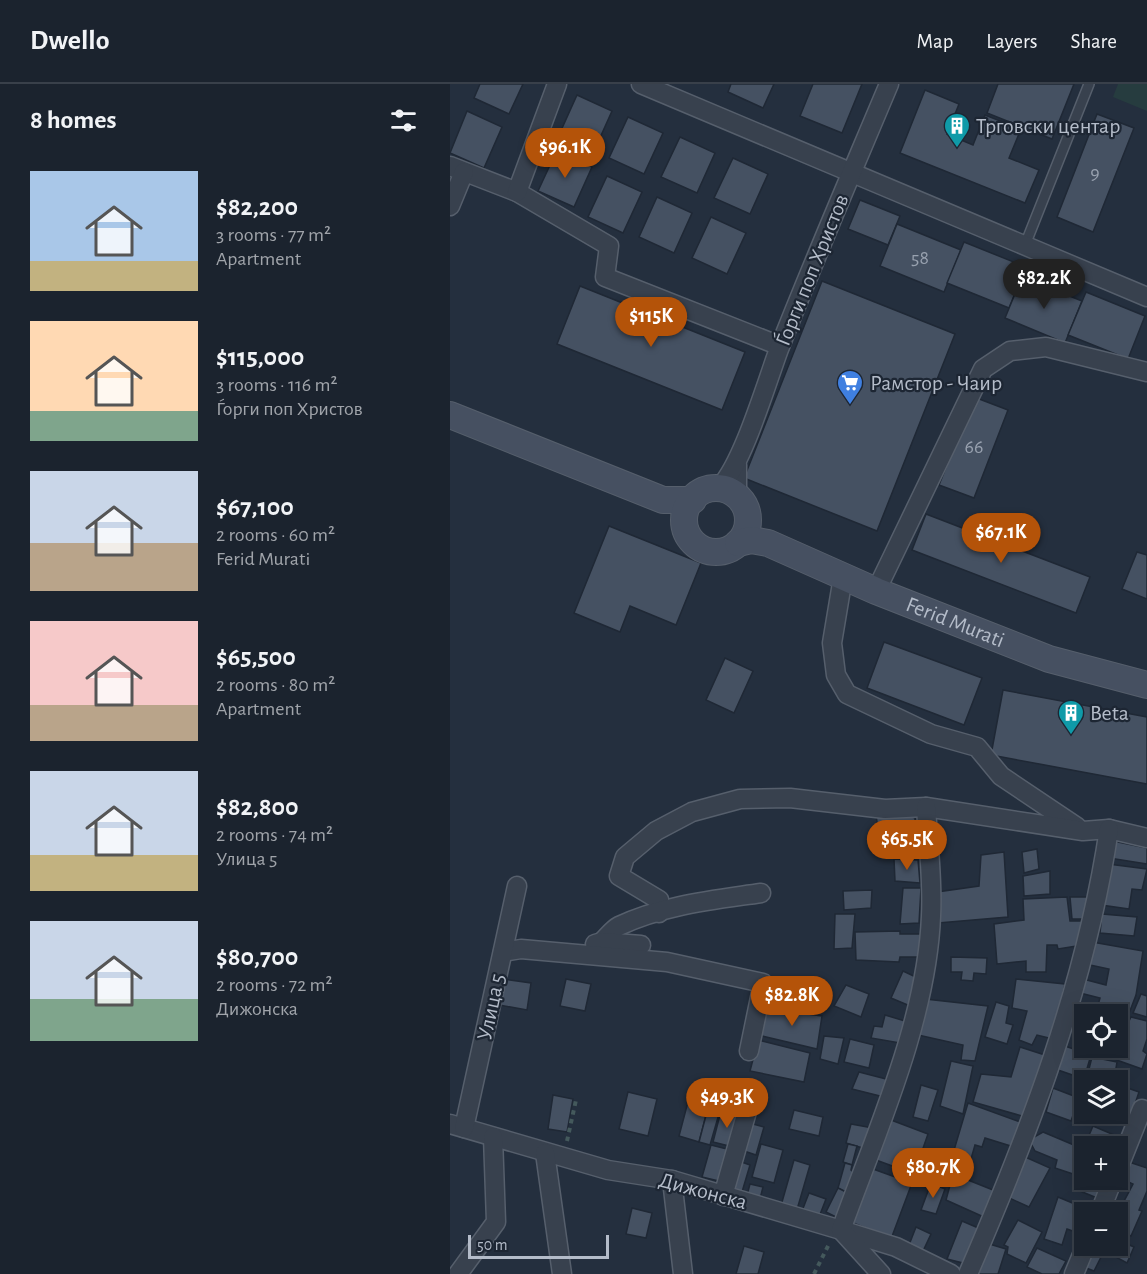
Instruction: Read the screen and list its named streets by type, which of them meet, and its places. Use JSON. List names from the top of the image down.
{
  "streets": {
    "street": [
      "Ѓорги поп Христов",
      "Ferid Murati",
      "Улица 5",
      "Дижонска"
    ]
  },
  "crossings": [
    ["Ѓорги поп Христов", "Ferid Murati"],
    ["Улица 5", "Дижонска"]
  ],
  "places": {
    "building": ["Трговски центар", "Beta"],
    "supermarket": ["Рамстор - Чаир"]
  },
  "house_numbers": ["9", "58", "66"],
  "scale_bar": "50 m",
  "page": {
    "header": "Dwello",
    "nav": ["Map", "Layers", "Share"],
    "heading": "8 homes",
    "price": [
      "$96.1K",
      "$82.2K",
      "$115K",
      "$67.1K",
      "$65.5K",
      "$82.8K",
      "$49.3K",
      "$80.7K"
    ],
    "list": [
      {
        "name": "$82,200",
        "note": "3 rooms · 77 m² · Apartment"
      },
      {
        "name": "$115,000",
        "note": "3 rooms · 116 m² · Ѓорги поп Христов"
      },
      {
        "name": "$67,100",
        "note": "2 rooms · 60 m² · Ferid Murati"
      },
      {
        "name": "$65,500",
        "note": "2 rooms · 80 m² · Apartment"
      },
      {
        "name": "$82,800",
        "note": "2 rooms · 74 m² · Улица 5"
      },
      {
        "name": "$80,700",
        "note": "2 rooms · 72 m² · Дижонска"
      }
    ],
    "map_buttons": ["+", "−"],
    "scale": "50 m"
  }
}
